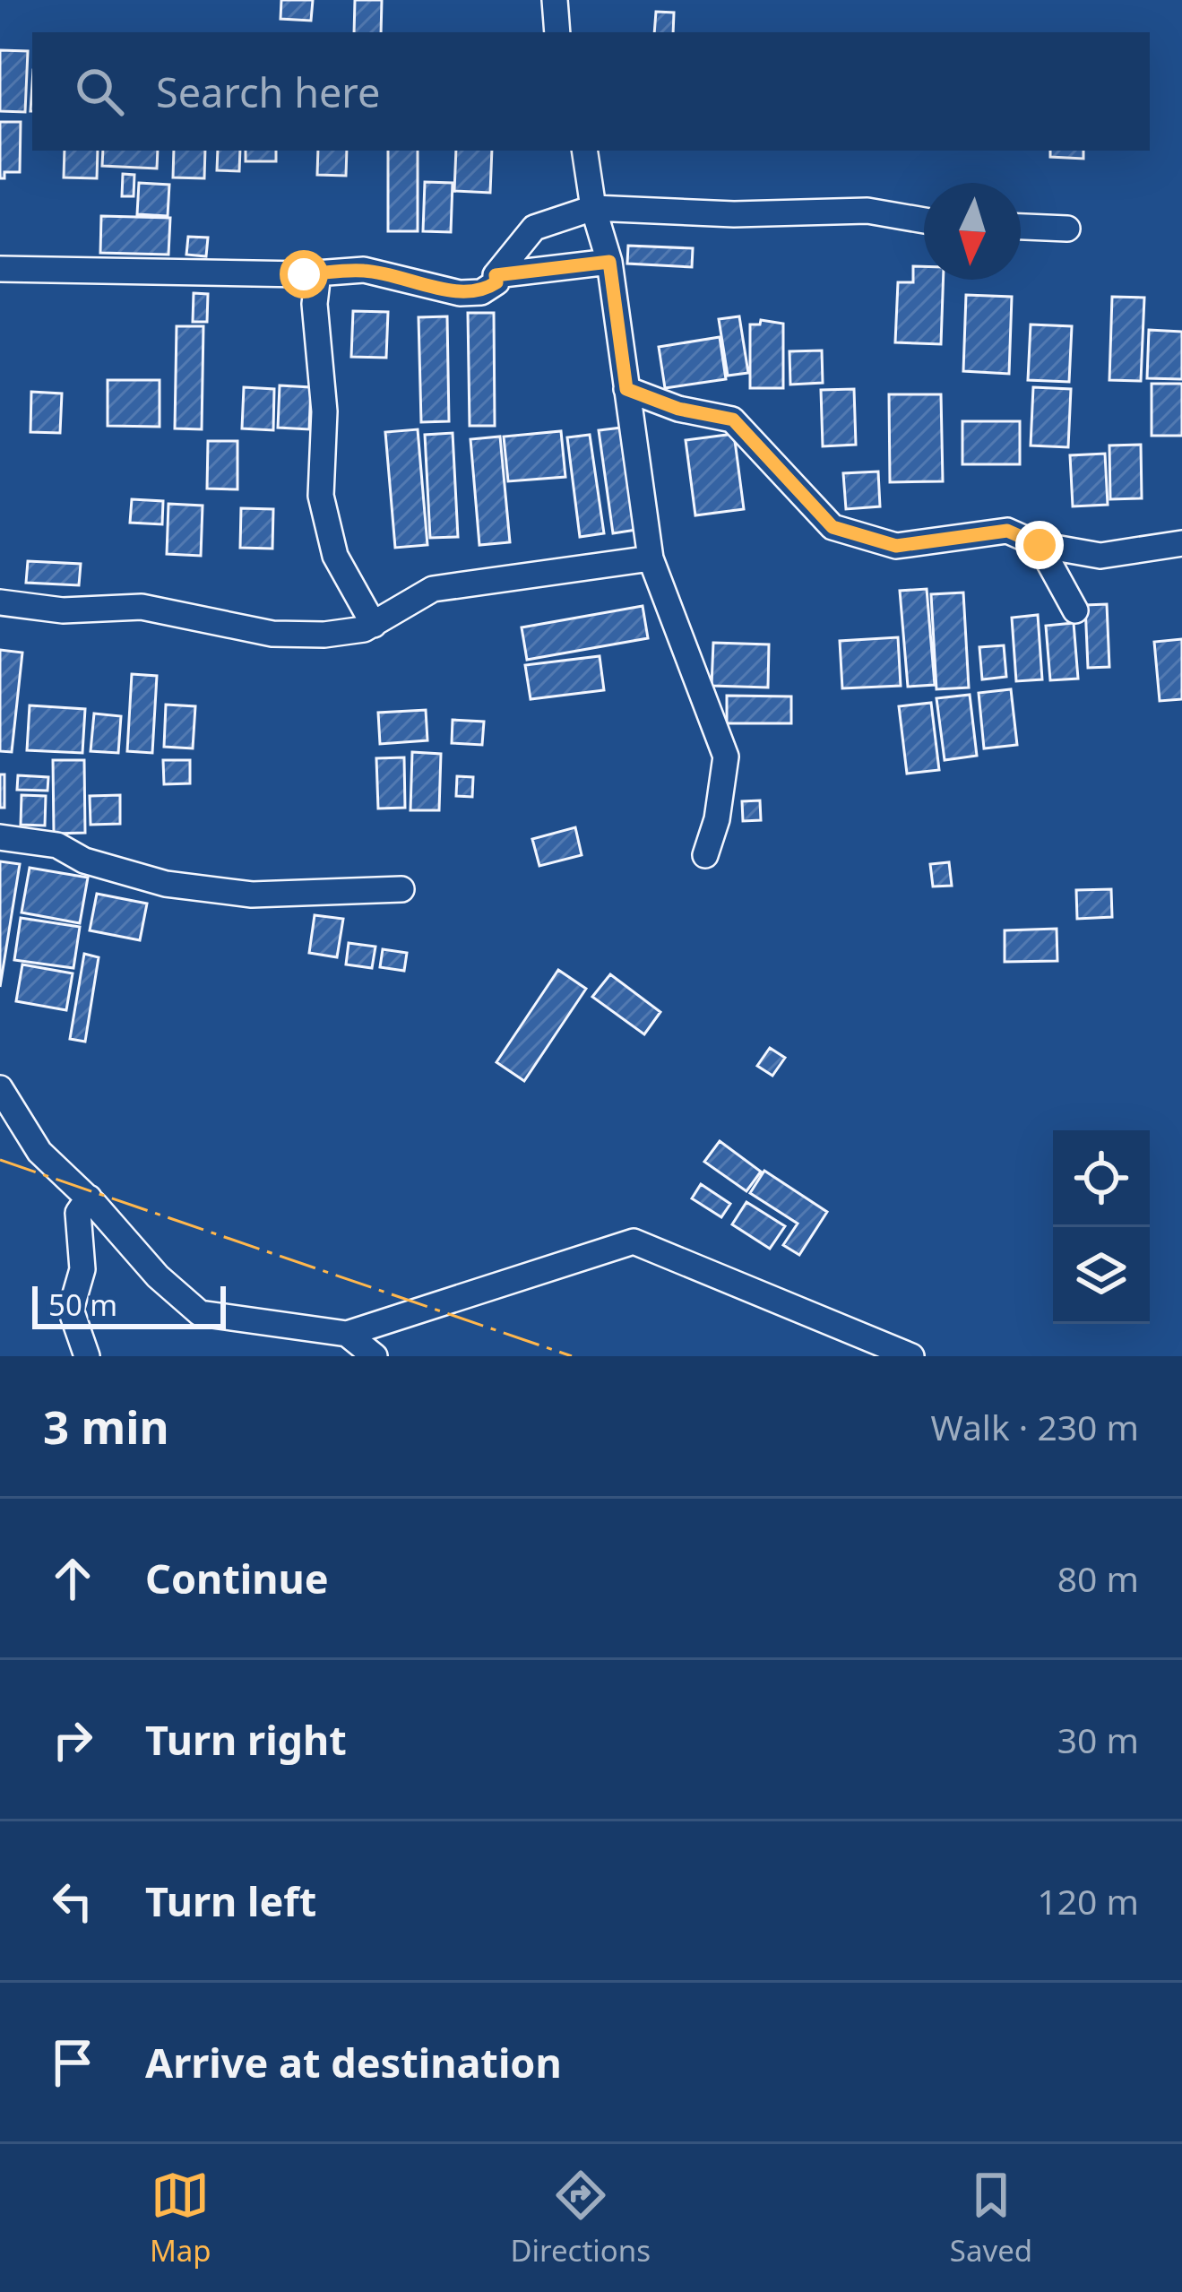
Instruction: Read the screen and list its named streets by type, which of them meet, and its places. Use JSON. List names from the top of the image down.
{
  "scale_bar": "50 m",
  "north": "bottom",
  "page": {
    "search": "Search here",
    "scale": "50 m",
    "heading": ["3 min", "Walk · 230 m"],
    "list": [
      ["Continue", "80 m"],
      ["Turn right", "30 m"],
      ["Turn left", "120 m"],
      "Arrive at destination"
    ],
    "nav": ["Map", "Directions", "Saved"]
  }
}
